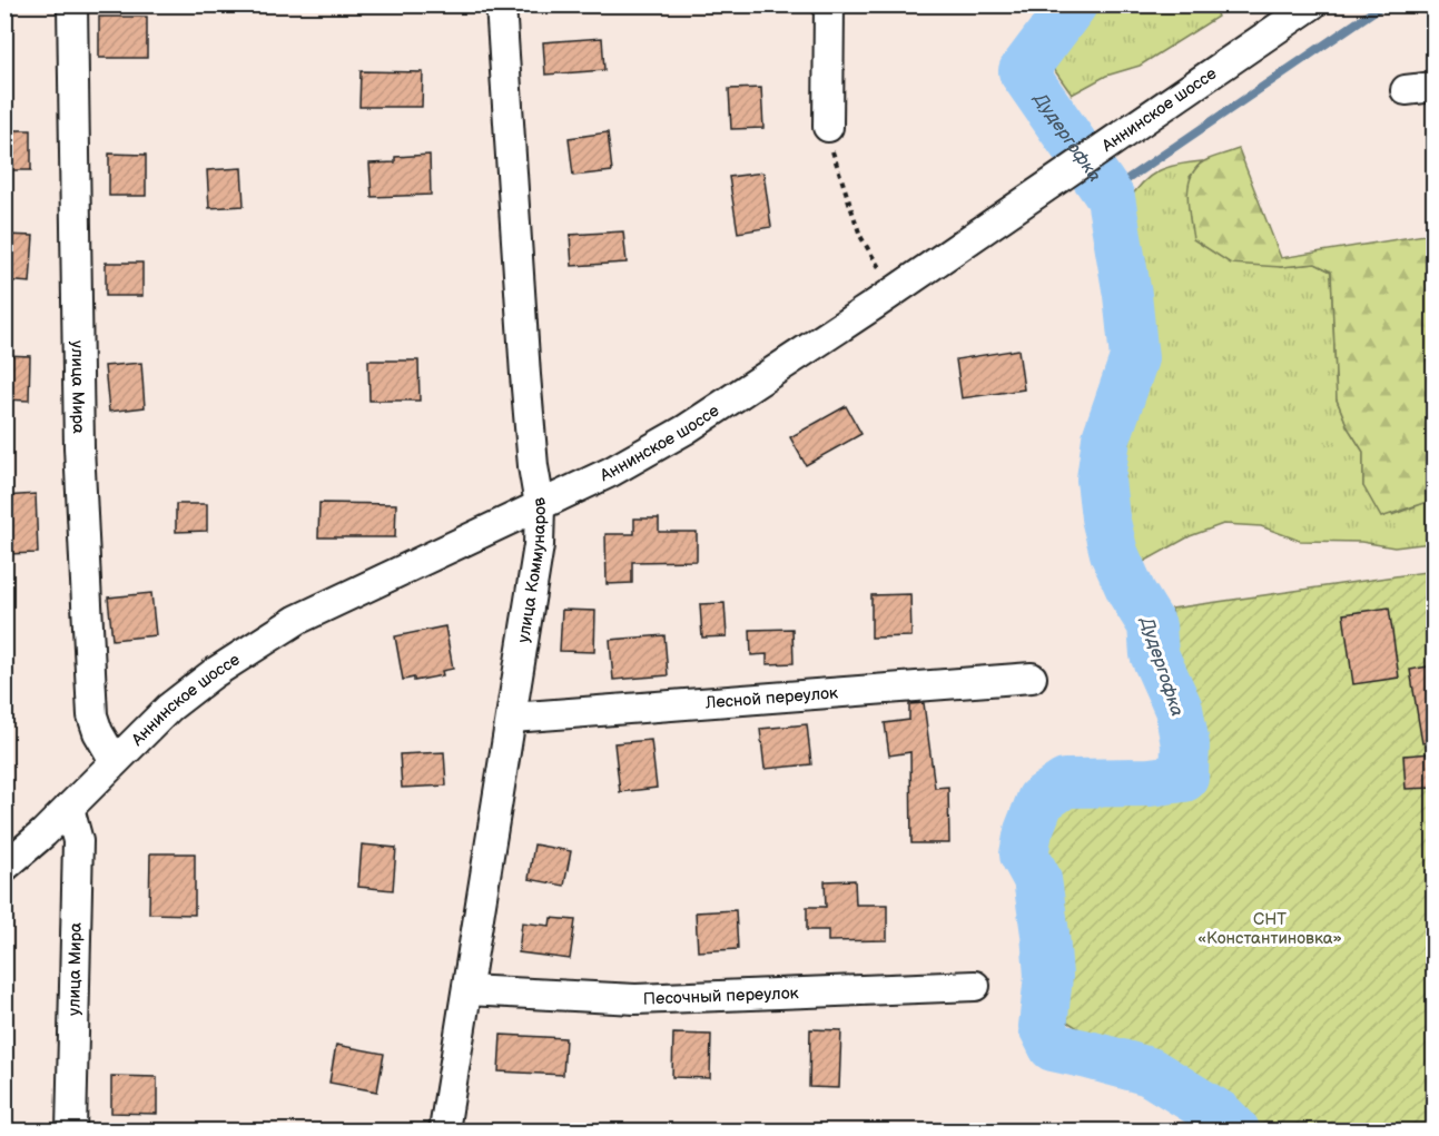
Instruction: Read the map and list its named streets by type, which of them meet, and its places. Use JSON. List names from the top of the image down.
{
  "streets": {
    "street": [
      "Аннинское шоссе",
      "улица Мира",
      "улица Коммунаров",
      "Лесной переулок",
      "Песочный переулок"
    ]
  },
  "crossings": [
    ["Аннинское шоссе", "улица Мира"],
    ["Аннинское шоссе", "улица Коммунаров"],
    ["улица Коммунаров", "Лесной переулок"],
    ["улица Коммунаров", "Песочный переулок"]
  ],
  "water": ["Дудергофка"],
  "parks": ["СНТ «Константиновка»"]
}
